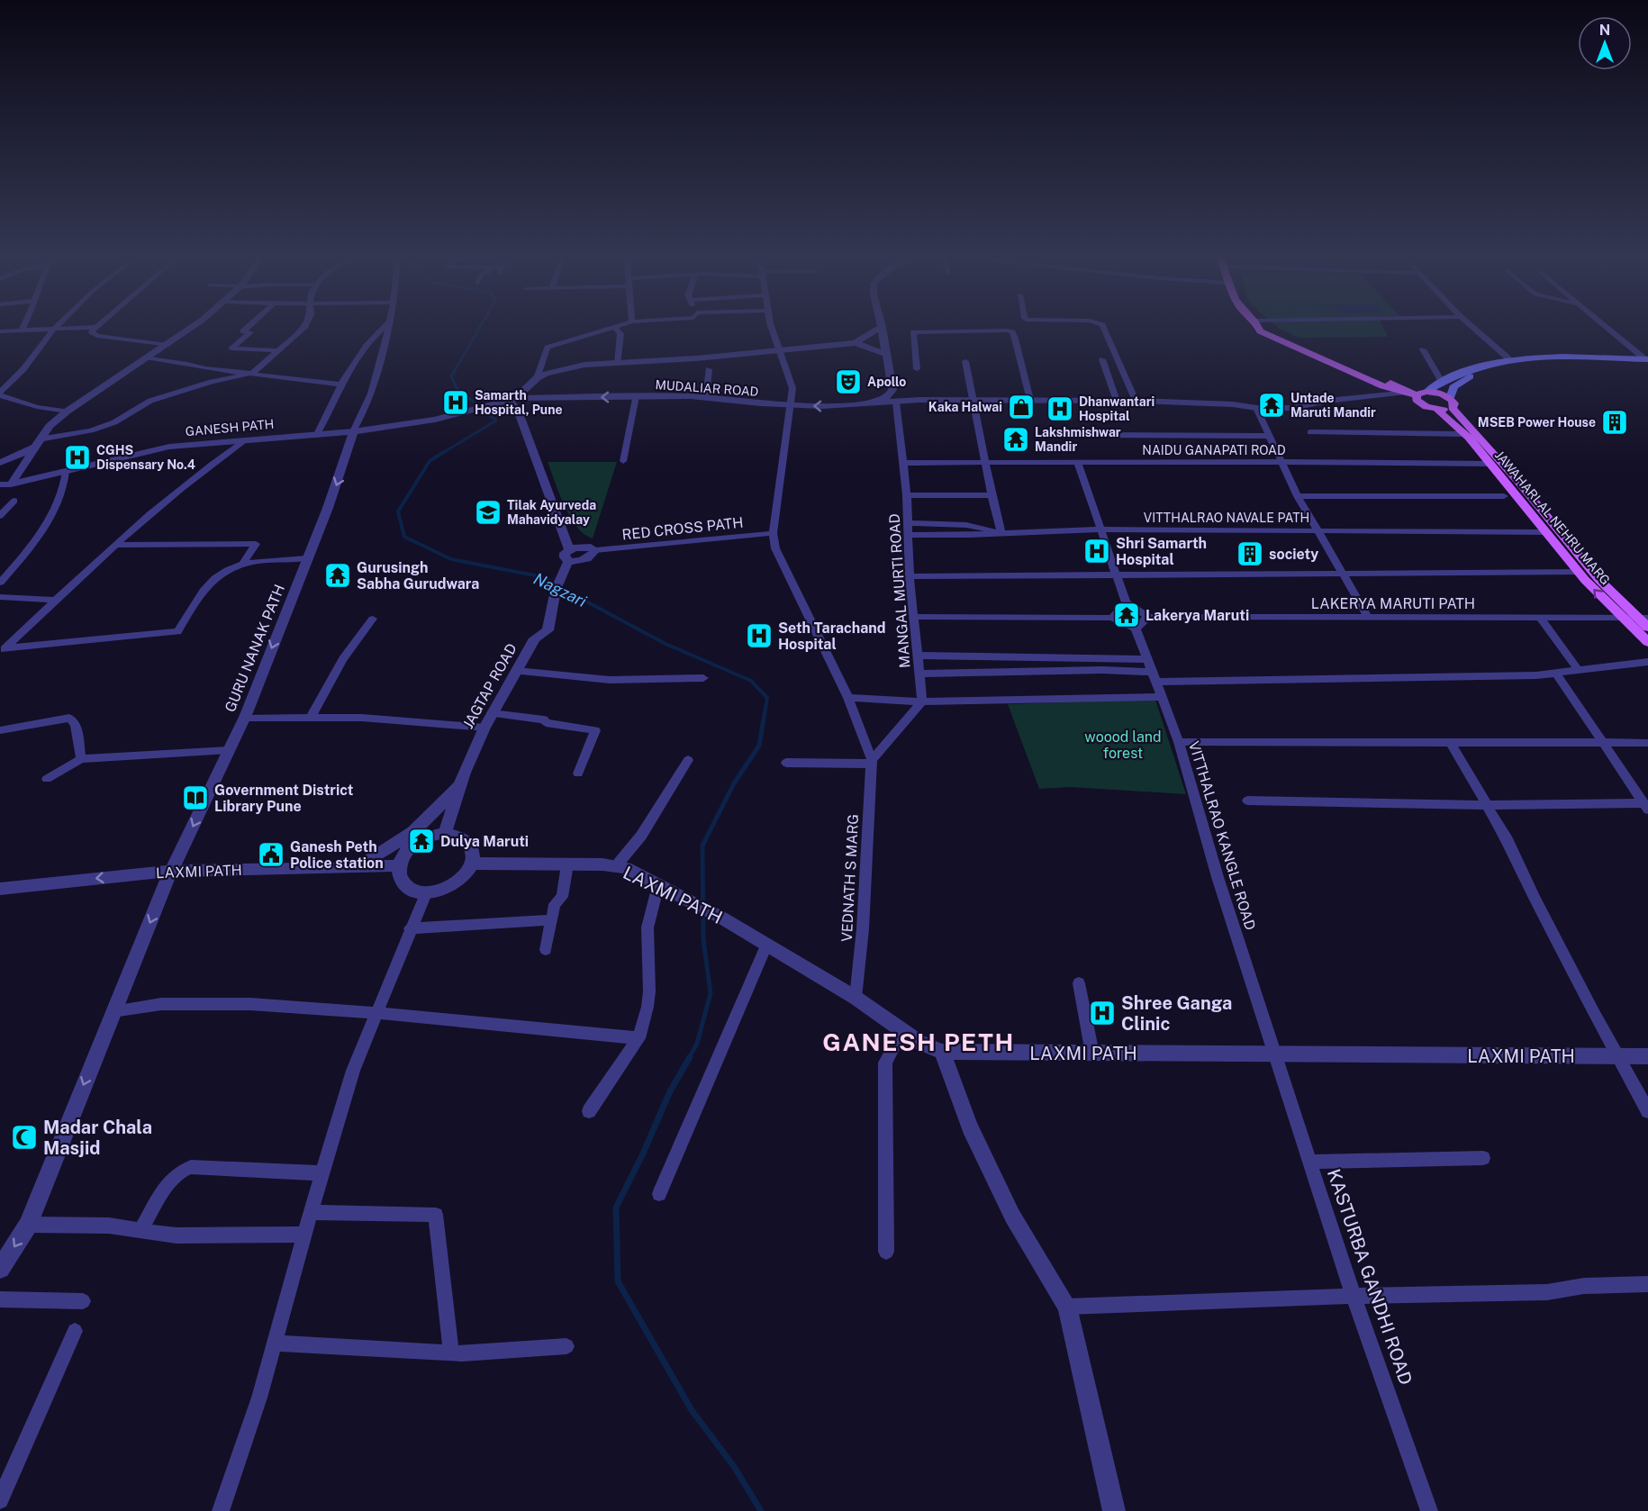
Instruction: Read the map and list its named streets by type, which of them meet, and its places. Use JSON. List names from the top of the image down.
{
  "streets": {
    "main road": ["JAWAHARLAL NEHRU MARG"],
    "street": [
      "MUDALIAR ROAD",
      "GANESH PATH",
      "NAIDU GANAPATI ROAD",
      "VITTHALRAO NAVALE PATH",
      "RED CROSS PATH",
      "MANGAL MURTI ROAD",
      "LAKERYA MARUTI PATH",
      "GURU NANAK PATH",
      "JAGTAP ROAD",
      "VITTHALRAO KANGLE ROAD",
      "LAXMI PATH",
      "VEDNATH S MARG",
      "KASTURBA GANDHI ROAD"
    ]
  },
  "crossings": [
    ["MUDALIAR ROAD", "GANESH PATH"],
    ["MUDALIAR ROAD", "MANGAL MURTI ROAD"],
    ["GANESH PATH", "GURU NANAK PATH"],
    ["NAIDU GANAPATI ROAD", "JAWAHARLAL NEHRU MARG"],
    ["NAIDU GANAPATI ROAD", "MANGAL MURTI ROAD"],
    ["VITTHALRAO NAVALE PATH", "JAWAHARLAL NEHRU MARG"],
    ["VITTHALRAO NAVALE PATH", "MANGAL MURTI ROAD"],
    ["JAWAHARLAL NEHRU MARG", "LAKERYA MARUTI PATH"],
    ["GURU NANAK PATH", "LAXMI PATH"],
    ["JAGTAP ROAD", "LAXMI PATH"],
    ["VITTHALRAO KANGLE ROAD", "LAXMI PATH"],
    ["VITTHALRAO KANGLE ROAD", "KASTURBA GANDHI ROAD"],
    ["LAXMI PATH", "VEDNATH S MARG"],
    ["LAXMI PATH", "KASTURBA GANDHI ROAD"]
  ],
  "one_way": ["GURU NANAK PATH"],
  "districts": ["GANESH PETH"],
  "water": ["Nagzari"],
  "parks": ["woood land forest"],
  "places": {
    "theatre": ["Apollo"],
    "hospital": [
      "Samarth Hospital, Pune",
      "Dhanwantari Hospital",
      "CGHS Dispensary No.4",
      "Shri Samarth Hospital",
      "Seth Tarachand Hospital",
      "Shree Ganga Clinic"
    ],
    "temple": [
      "Untade Maruti Mandir",
      "Lakshmishwar Mandir",
      "Gurusingh Sabha Gurudwara",
      "Lakerya Maruti",
      "Dulya Maruti"
    ],
    "shop": ["Kaka Halwai"],
    "building": ["MSEB Power House", "society"],
    "school or university": ["Tilak Ayurveda Mahavidyalay"],
    "library": ["Government District Library Pune"],
    "public building": ["Ganesh Peth Police station"],
    "mosque": ["Madar Chala Masjid"]
  },
  "north": "top"
}
